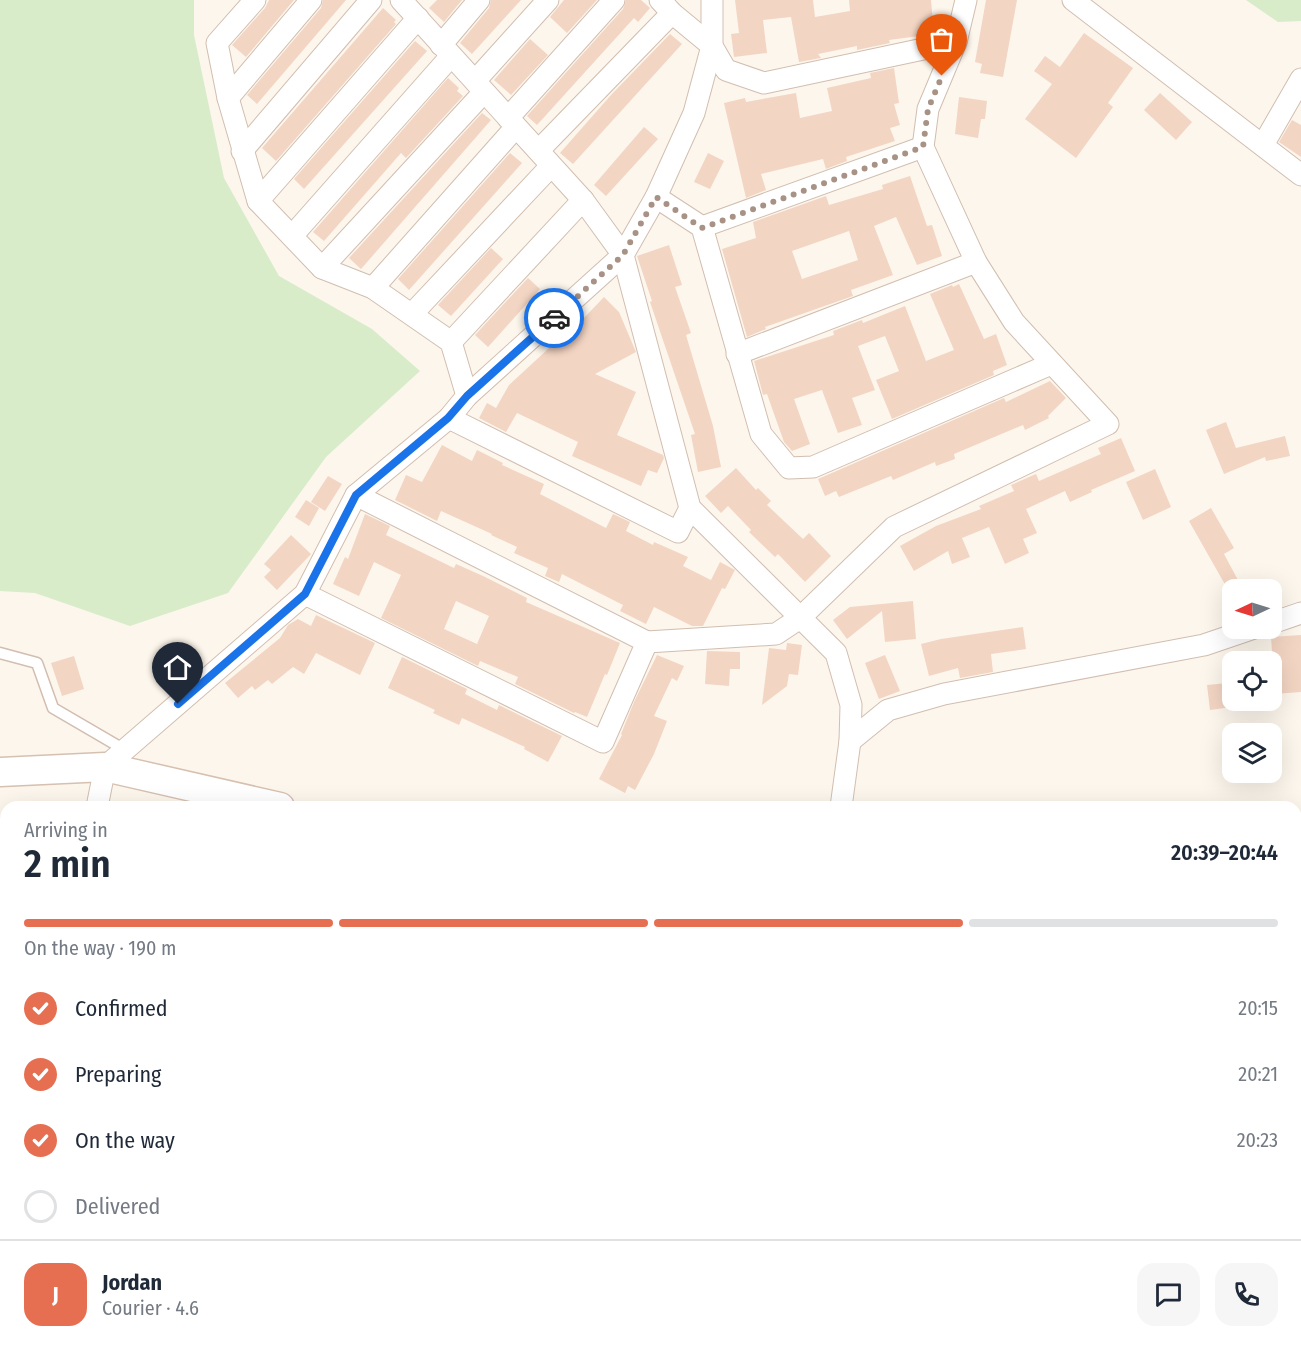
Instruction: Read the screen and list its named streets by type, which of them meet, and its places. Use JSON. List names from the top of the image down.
{
  "north": "left",
  "page": {
    "heading": ["2 min", "Arriving in", "20:39–20:44"],
    "panel": ["Jordan", "Courier · 4.6"],
    "bar": "On the way · 190 m",
    "list": [
      ["Confirmed", "20:15"],
      ["Preparing", "20:21"],
      ["On the way", "20:23"],
      "Delivered"
    ],
    "round": "J"
  }
}
